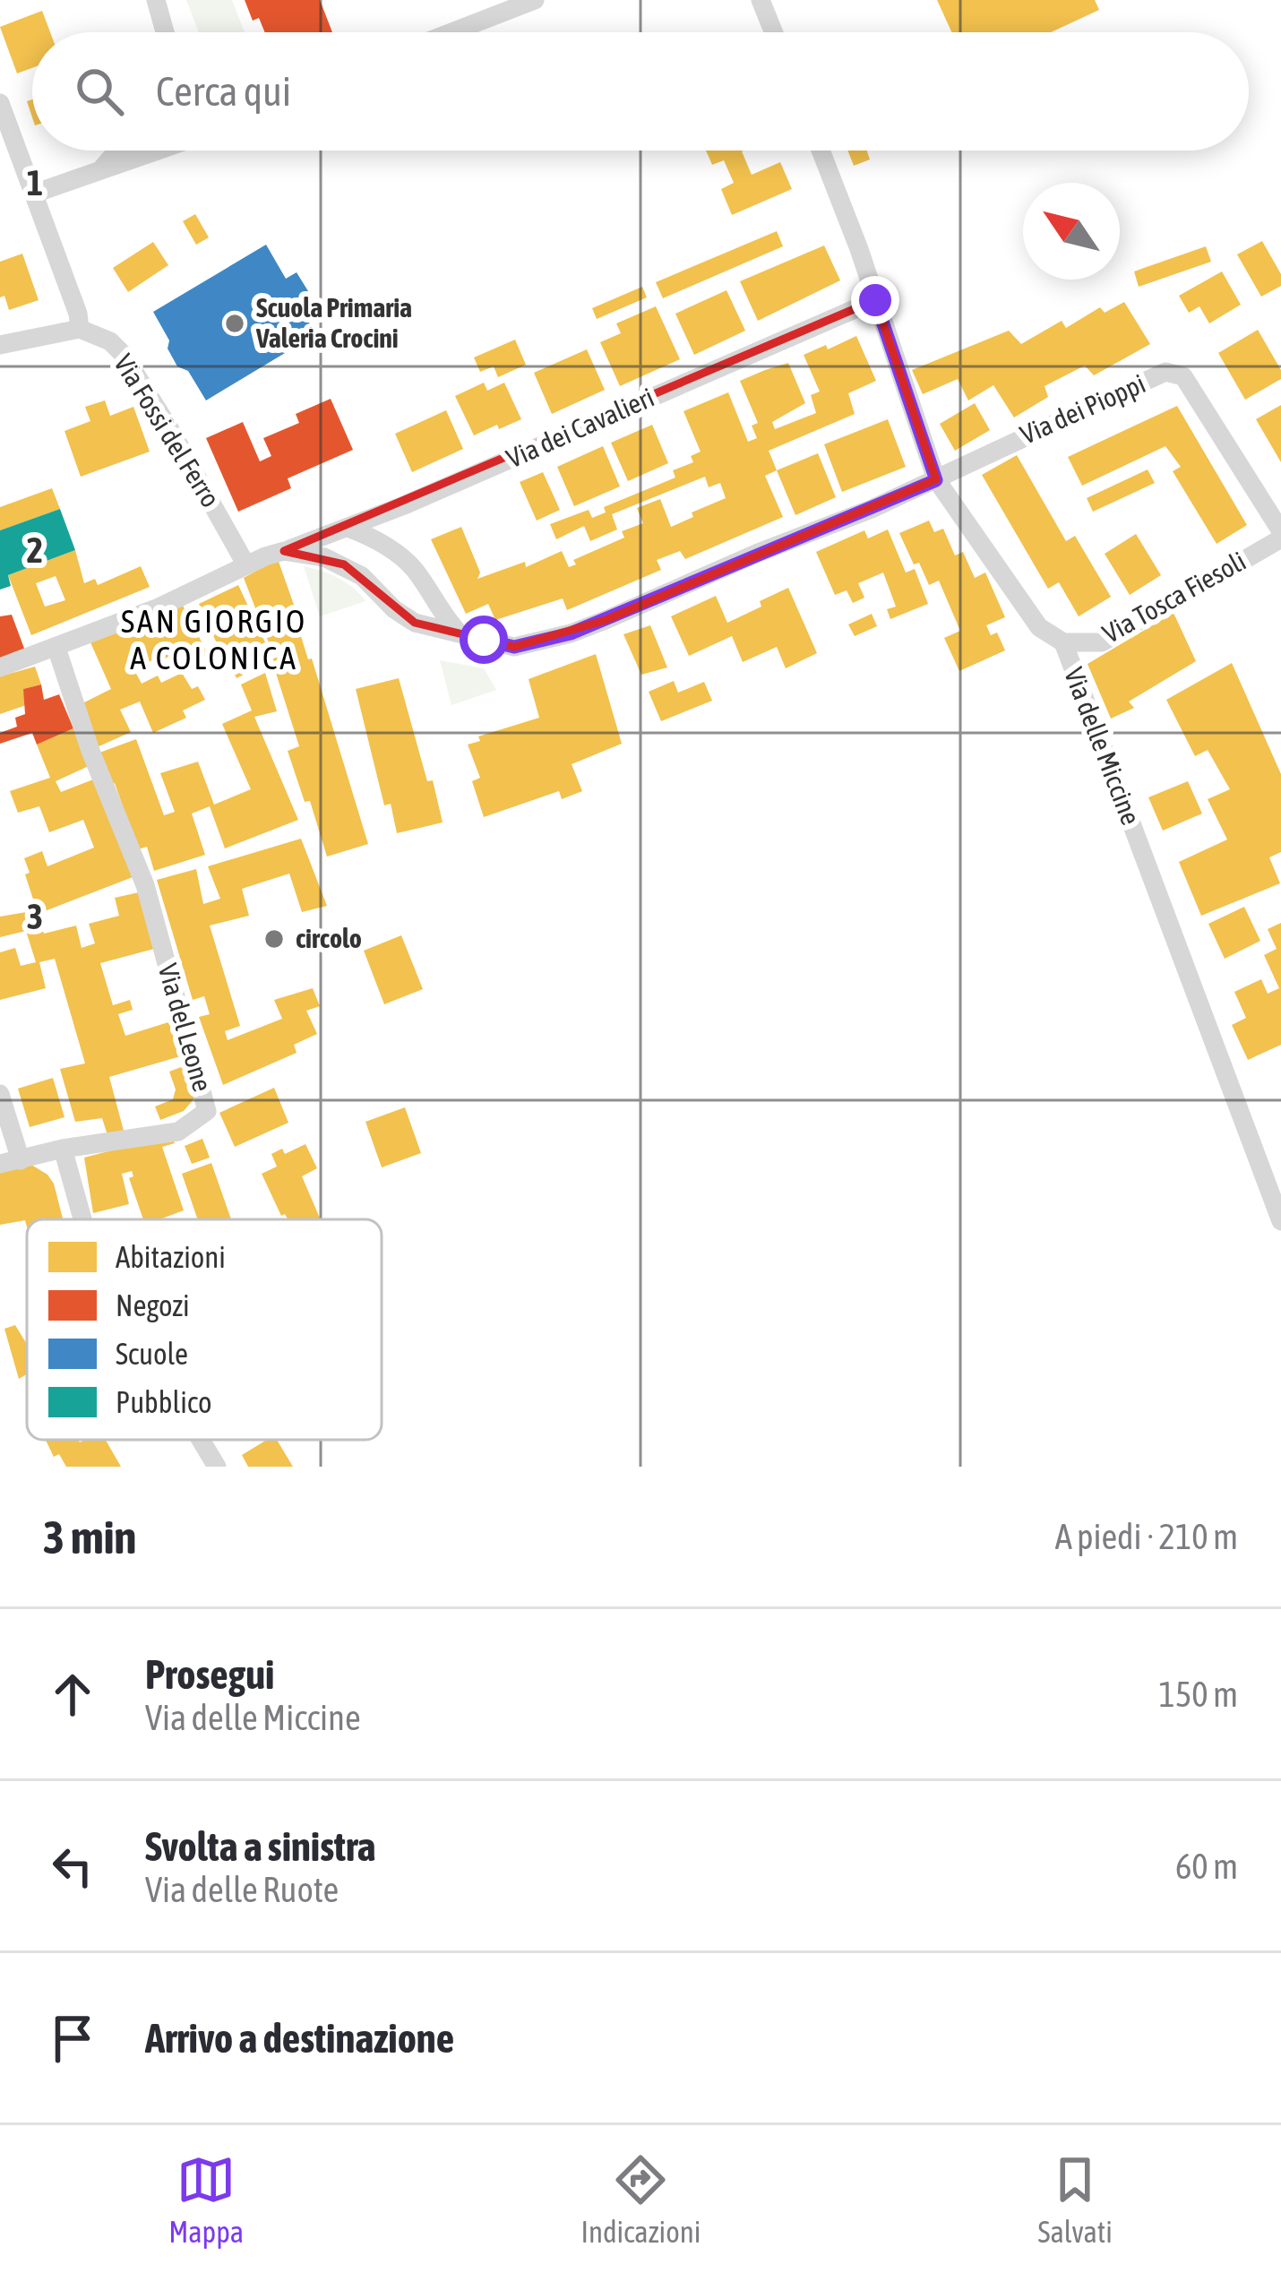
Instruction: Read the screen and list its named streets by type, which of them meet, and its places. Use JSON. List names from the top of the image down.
{
  "streets": {
    "street": [
      "Via dei Pioppi",
      "Via dei Cavalieri",
      "Via Fossi del Ferro",
      "Via Tosca Fiesoli",
      "Via delle Miccine",
      "Via del Leone"
    ]
  },
  "crossings": [
    ["Via dei Pioppi", "Via Tosca Fiesoli"],
    ["Via dei Pioppi", "Via delle Miccine"],
    ["Via dei Cavalieri", "Via delle Miccine"],
    ["Via Tosca Fiesoli", "Via delle Miccine"]
  ],
  "districts": ["SAN GIORGIO A COLONICA"],
  "places": ["Scuola Primaria Valeria Crocini", "circolo"],
  "legend": [
    "Abitazioni",
    "Negozi",
    "Scuole",
    "Pubblico"
  ],
  "north": "top left",
  "page": {
    "search": "Cerca qui",
    "heading": ["3 min", "A piedi · 210 m"],
    "list": [
      ["Prosegui", "Via delle Miccine", "150 m"],
      ["Svolta a sinistra", "Via delle Ruote", "60 m"],
      "Arrivo a destinazione"
    ],
    "nav": ["Mappa", "Indicazioni", "Salvati"]
  },
  "grid": {
    "rows": ["1", "2", "3"]
  }
}
